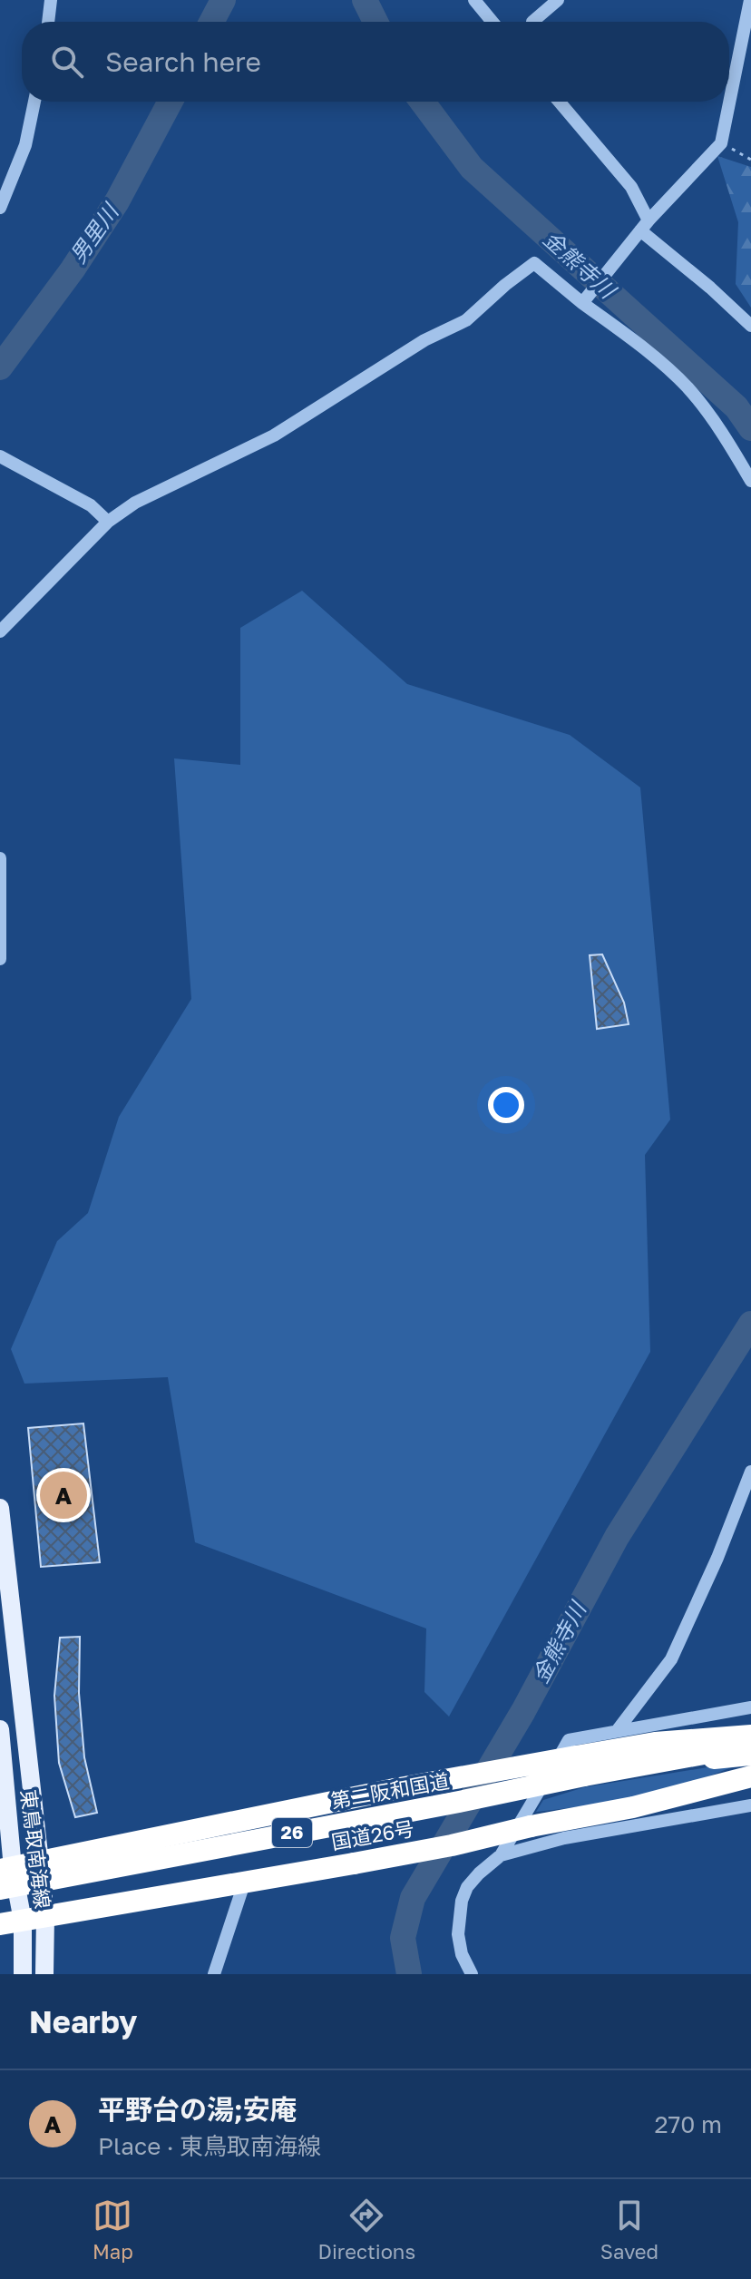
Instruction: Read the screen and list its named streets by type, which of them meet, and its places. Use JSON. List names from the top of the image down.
{
  "streets": {
    "highway": ["第二阪和国道", "26", "国道26号"],
    "main road": ["東鳥取南海線"]
  },
  "crossings": [
    ["第二阪和国道", "国道26号"],
    ["国道26号", "東鳥取南海線"]
  ],
  "water": ["男里川", "金熊寺川"],
  "page": {
    "search": "Search here",
    "pins": "A",
    "heading": "Nearby",
    "list": [
      {
        "mark": "A",
        "name": "平野台の湯;安庵",
        "note": "Place · 東鳥取南海線",
        "value": "270 m"
      }
    ],
    "nav": ["Map", "Directions", "Saved"]
  }
}
